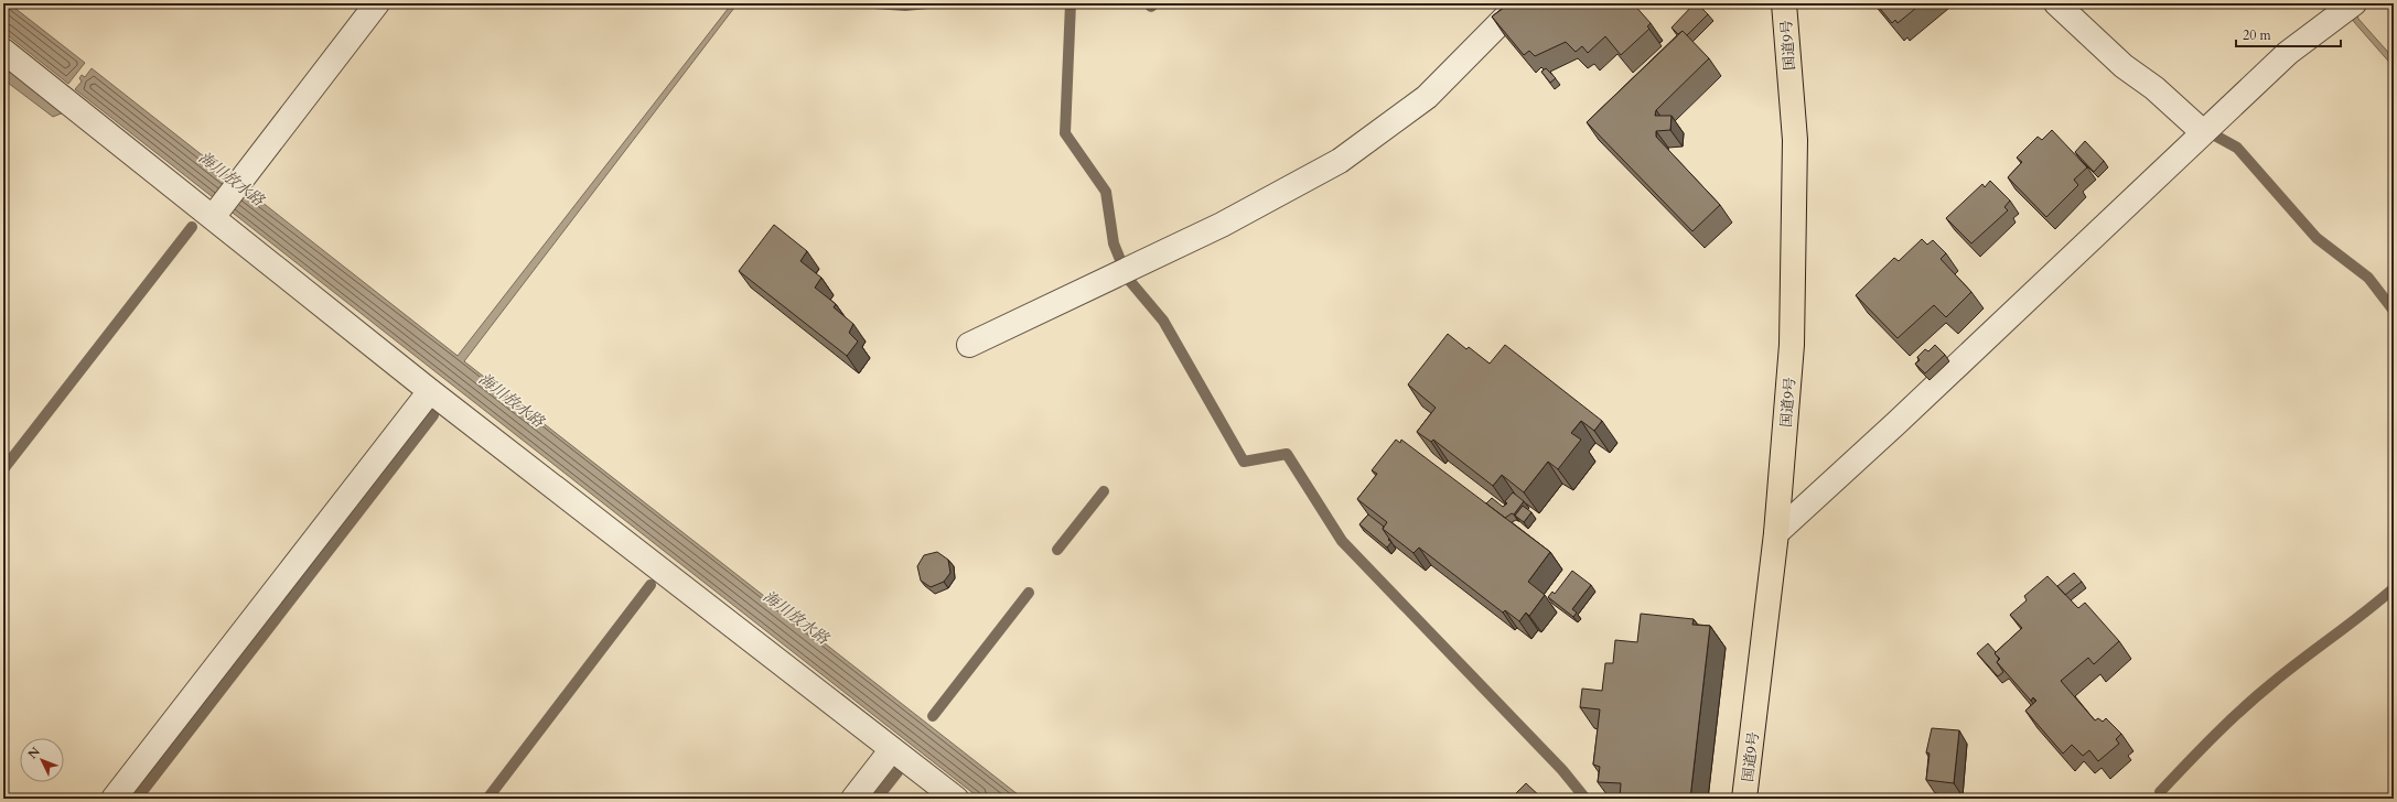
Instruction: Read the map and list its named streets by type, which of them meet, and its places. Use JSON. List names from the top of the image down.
{
  "streets": {
    "highway": ["国道9号"]
  },
  "water": ["海川放水路"],
  "scale_bar": "20 m",
  "north": "top left"
}
